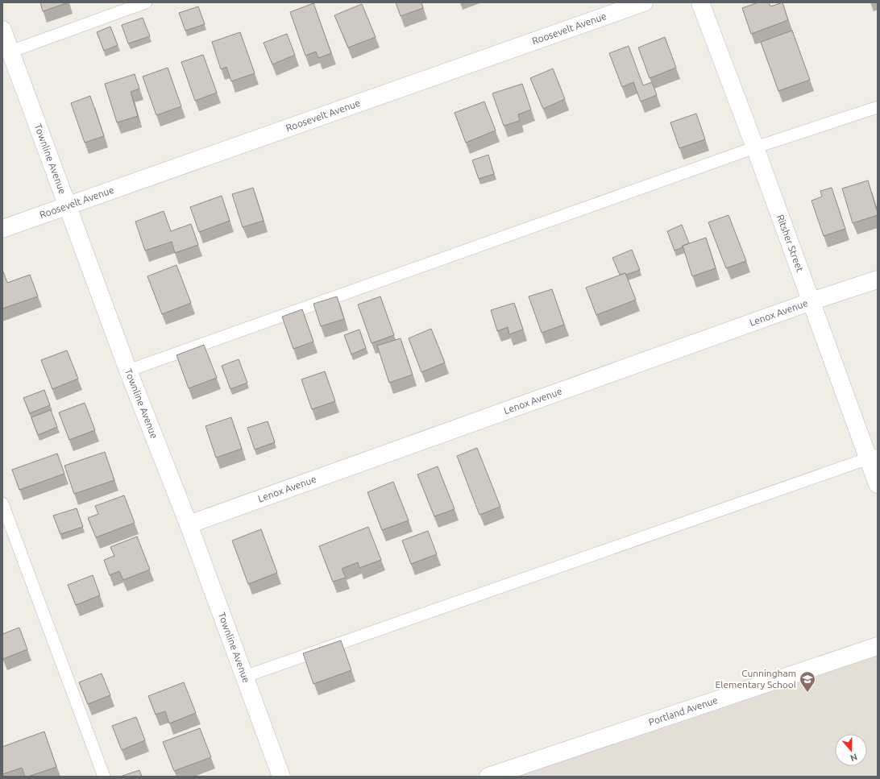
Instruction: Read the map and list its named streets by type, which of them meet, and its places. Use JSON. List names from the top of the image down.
{
  "streets": {
    "street": [
      "Roosevelt Avenue",
      "Townline Avenue",
      "Ritsher Street",
      "Lenox Avenue",
      "Portland Avenue"
    ]
  },
  "crossings": [
    ["Roosevelt Avenue", "Townline Avenue"],
    ["Townline Avenue", "Lenox Avenue"],
    ["Ritsher Street", "Lenox Avenue"]
  ],
  "places": {
    "school or university": ["Cunningham Elementary School"]
  },
  "north": "bottom"
}
